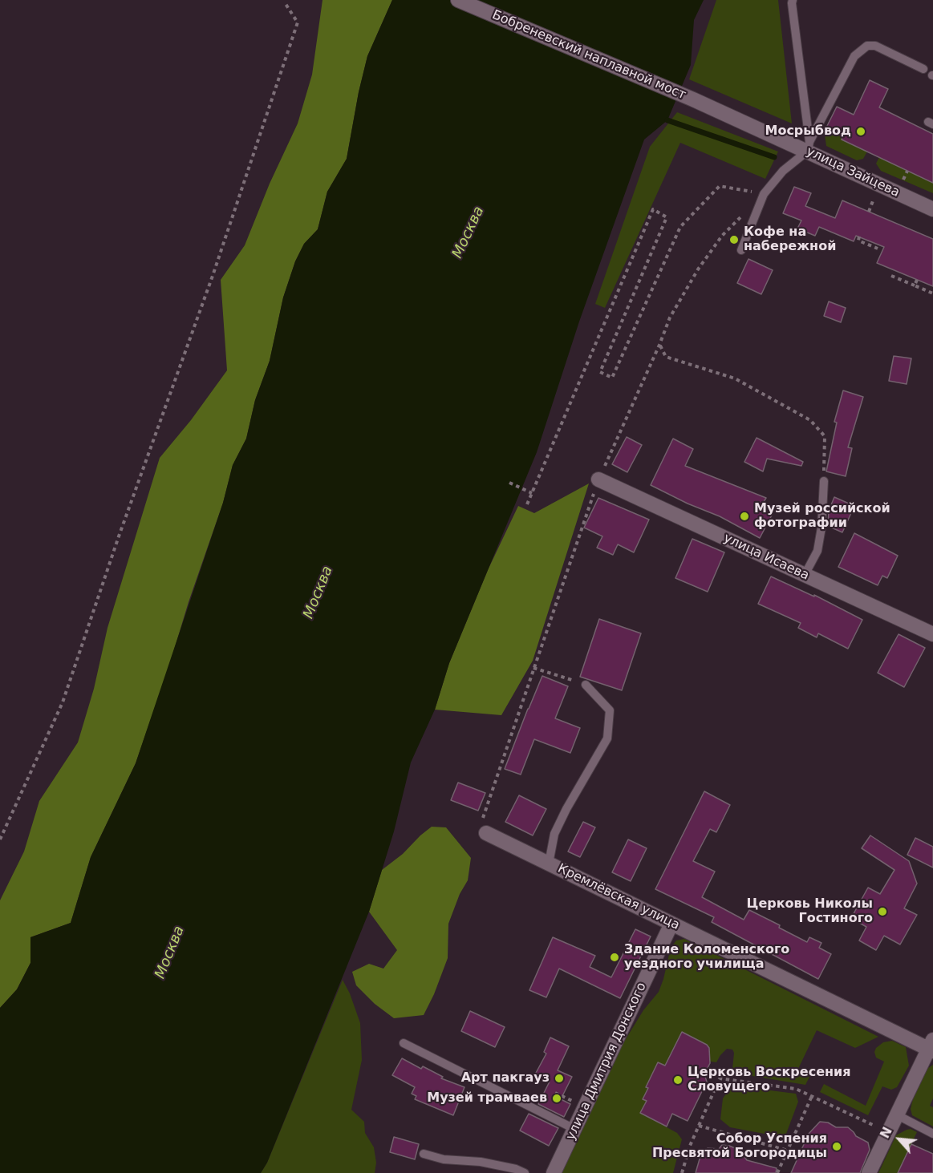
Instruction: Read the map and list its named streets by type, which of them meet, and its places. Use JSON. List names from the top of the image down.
{
  "streets": {
    "street": [
      "Бобреневский наплавной мост",
      "улица Зайцева",
      "улица Исаева",
      "Кремлёвская улица",
      "улица Дмитрия Донского"
    ]
  },
  "crossings": [
    ["Бобреневский наплавной мост", "улица Зайцева"],
    ["Кремлёвская улица", "улица Дмитрия Донского"]
  ],
  "water": ["Москва"],
  "places": [
    "Мосрыбвод",
    "Кофе на набережной",
    "Музей российской фотографии",
    "Церковь Николы Гостиного",
    "Здание Коломенского уездного училища",
    "Арт пакгауз",
    "Церковь Воскресения Словущего",
    "Музей трамваев",
    "Собор Успения Пресвятой Богородицы"
  ],
  "north": "top left"
}
